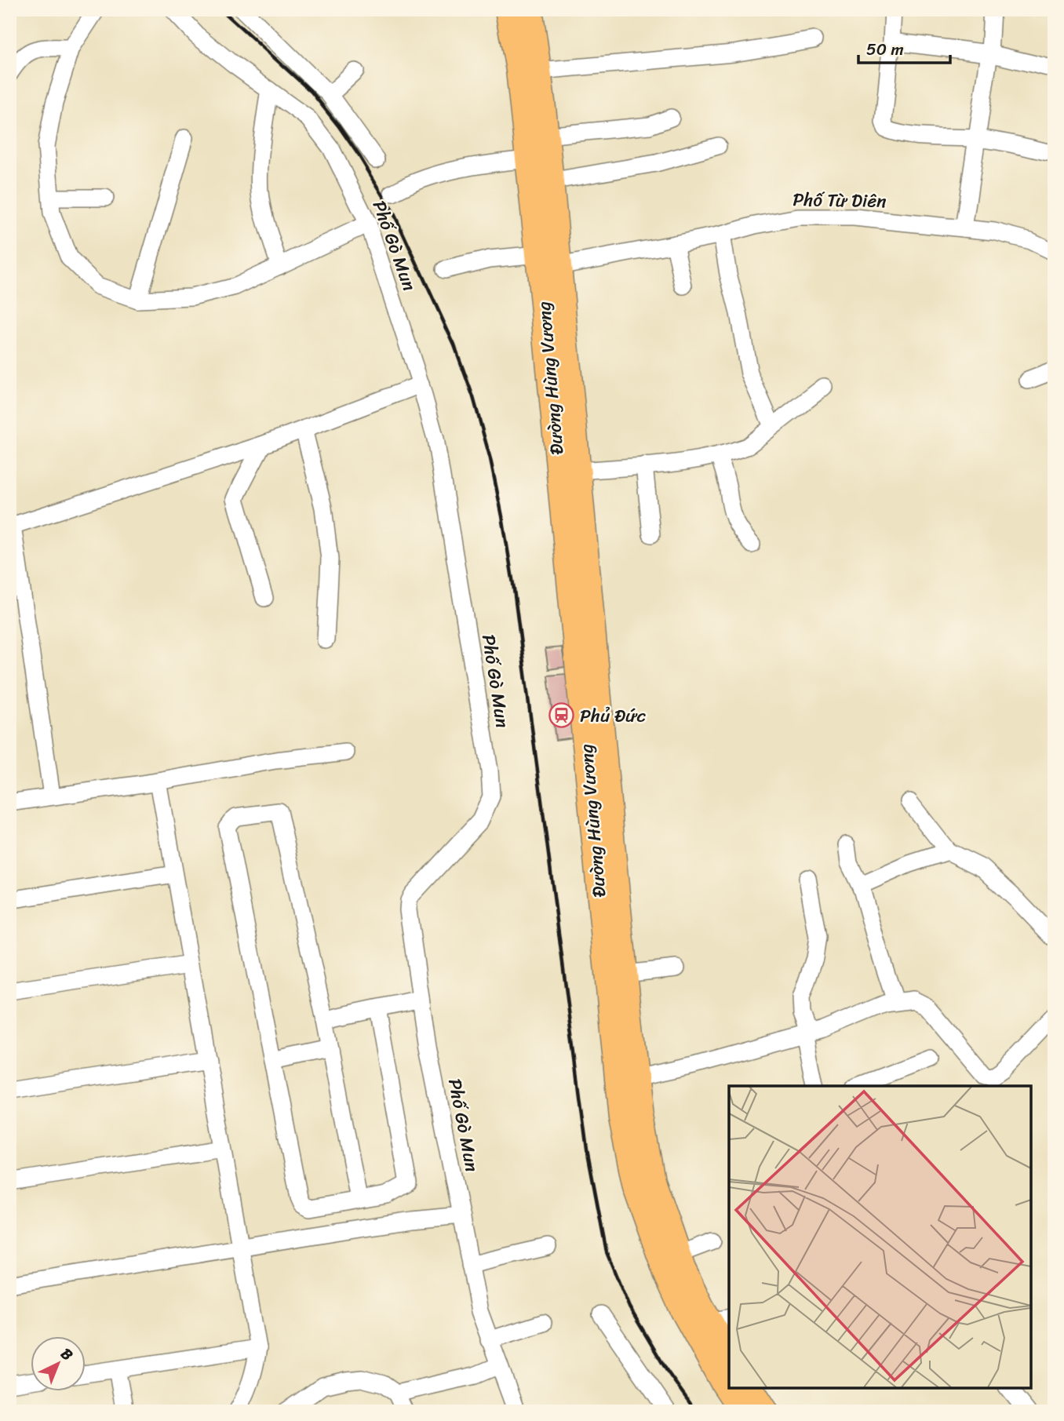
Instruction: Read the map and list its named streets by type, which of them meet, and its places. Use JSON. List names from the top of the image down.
{
  "streets": {
    "highway": ["Đường Hùng Vương"],
    "street": ["Phố Từ Diên", "Phố Gò Mun"]
  },
  "crossings": [
    ["Phố Từ Diên", "Đường Hùng Vương"]
  ],
  "places": {
    "station": ["Phủ Đức"]
  },
  "scale_bar": "50 m",
  "north": "top right"
}
